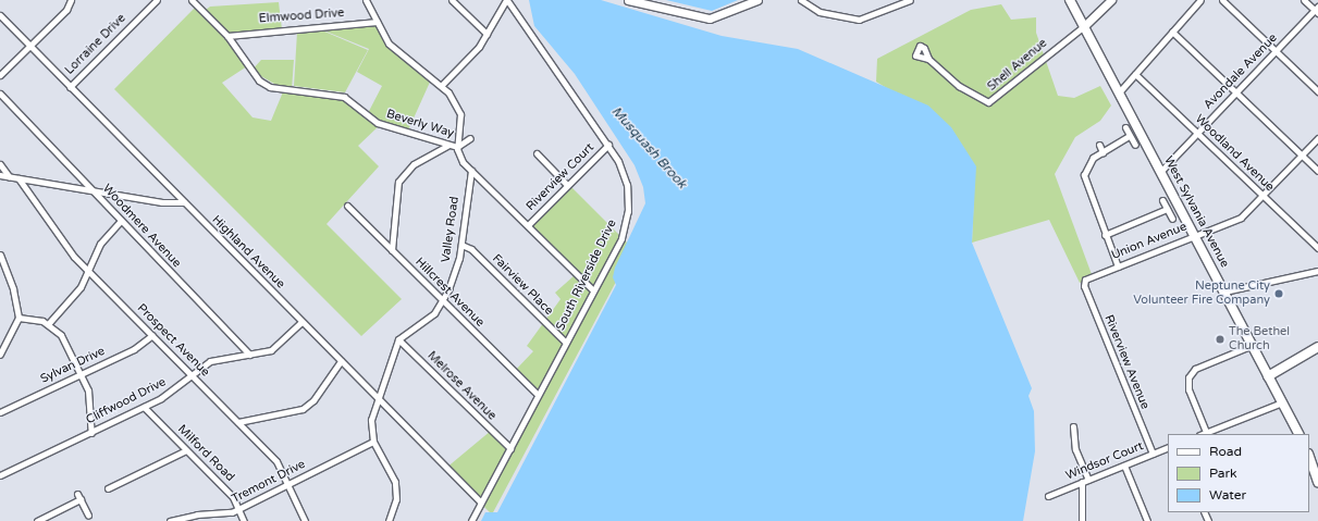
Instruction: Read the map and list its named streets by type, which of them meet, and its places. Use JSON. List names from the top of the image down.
{
  "streets": {
    "main road": ["West Sylvania Avenue"],
    "street": [
      "Elmwood Drive",
      "Lorraine Drive",
      "Shell Avenue",
      "Avondale Avenue",
      "Beverly Way",
      "Woodland Avenue",
      "Riverview Court",
      "Woodmere Avenue",
      "Valley Road",
      "Union Avenue",
      "Highland Avenue",
      "South Riverside Drive",
      "Fairview Place",
      "Hillcrest Avenue",
      "Prospect Avenue",
      "Riverview Avenue",
      "Sylvan Drive",
      "Melrose Avenue",
      "Cliffwood Drive",
      "Milford Road",
      "Windsor Court",
      "Tremont Drive"
    ]
  },
  "crossings": [
    ["Elmwood Drive", "Beverly Way"],
    ["Lorraine Drive", "Highland Avenue"],
    ["Shell Avenue", "West Sylvania Avenue"],
    ["Avondale Avenue", "Woodland Avenue"],
    ["Avondale Avenue", "West Sylvania Avenue"],
    ["Woodland Avenue", "Union Avenue"],
    ["Riverview Court", "South Riverside Drive"],
    ["West Sylvania Avenue", "Union Avenue"],
    ["Woodmere Avenue", "Cliffwood Drive"],
    ["Valley Road", "Fairview Place"],
    ["Valley Road", "Hillcrest Avenue"],
    ["Valley Road", "Melrose Avenue"],
    ["Union Avenue", "Riverview Avenue"],
    ["Highland Avenue", "South Riverside Drive"],
    ["Highland Avenue", "Cliffwood Drive"],
    ["South Riverside Drive", "Fairview Place"],
    ["South Riverside Drive", "Hillcrest Avenue"],
    ["South Riverside Drive", "Melrose Avenue"],
    ["Prospect Avenue", "Sylvan Drive"],
    ["Prospect Avenue", "Cliffwood Drive"],
    ["Prospect Avenue", "Tremont Drive"],
    ["Riverview Avenue", "Windsor Court"],
    ["Cliffwood Drive", "Milford Road"],
    ["Milford Road", "Tremont Drive"]
  ],
  "water": ["Musquash Brook"],
  "places": ["Neptune City Volunteer Fire Company", "The Bethel Church"],
  "legend": ["Road", "Park", "Water"]
}
